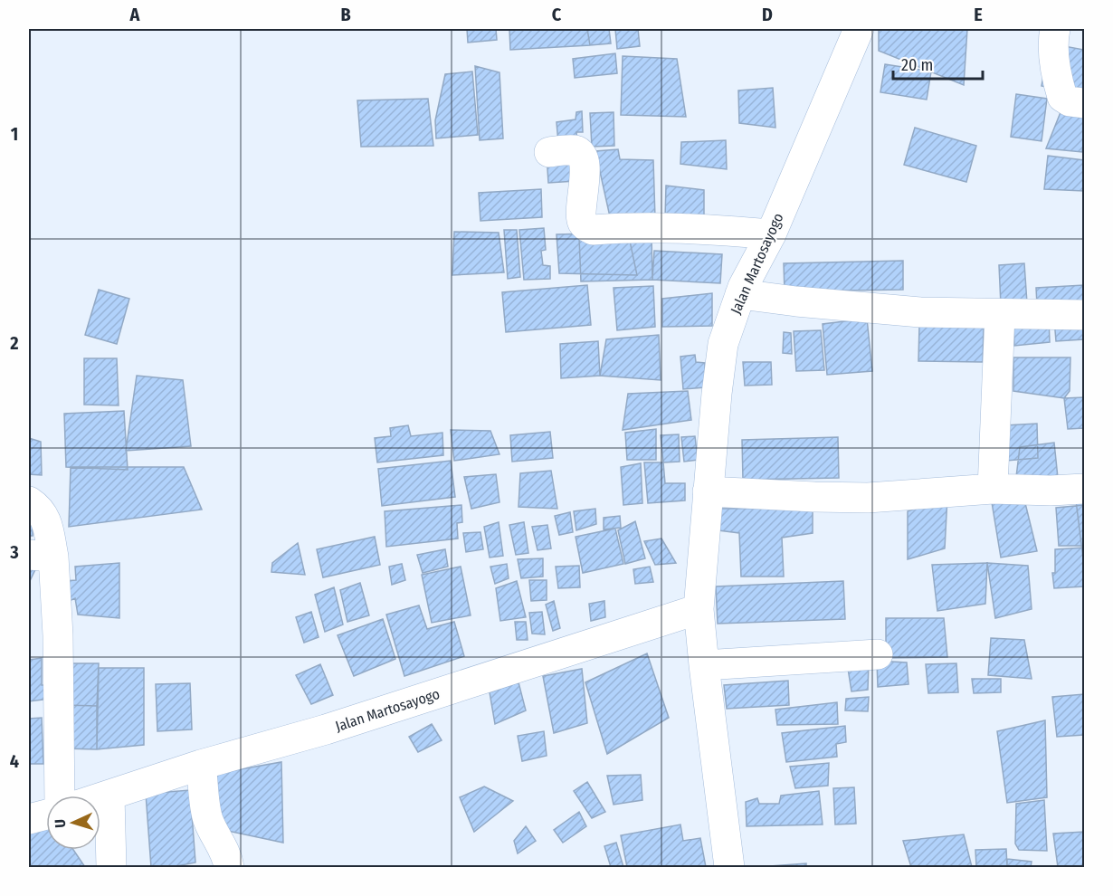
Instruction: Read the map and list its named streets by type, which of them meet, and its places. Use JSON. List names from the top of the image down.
{
  "streets": {
    "street": ["Jalan Martosayogo"]
  },
  "scale_bar": "20 m",
  "north": "left",
  "grid": {
    "columns": [
      "A",
      "B",
      "C",
      "D",
      "E"
    ],
    "rows": [
      "1",
      "2",
      "3",
      "4"
    ]
  }
}
